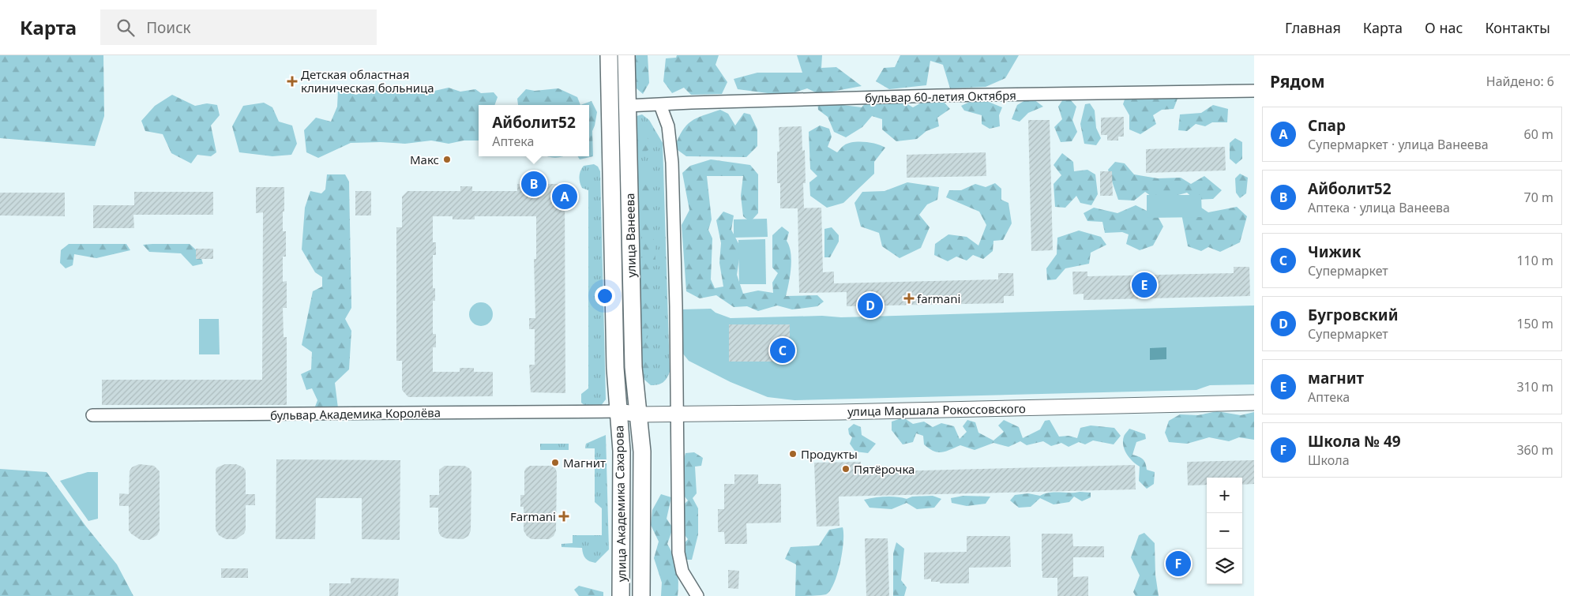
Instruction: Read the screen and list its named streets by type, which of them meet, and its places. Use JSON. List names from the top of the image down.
{
  "streets": {
    "main road": ["улица Ванеева", "улица Академика Сахарова"],
    "street": ["бульвар 60-летия Октября", "улица Маршала Рокоссовского", "бульвар Академика Королёва"]
  },
  "crossings": [
    ["бульвар 60-летия Октября", "улица Ванеева"],
    ["улица Ванеева", "улица Маршала Рокоссовского"],
    ["улица Ванеева", "бульвар Академика Королёва"],
    ["улица Ванеева", "улица Академика Сахарова"],
    ["улица Маршала Рокоссовского", "бульвар Академика Королёва"],
    ["улица Маршала Рокоссовского", "улица Академика Сахарова"],
    ["бульвар Академика Королёва", "улица Академика Сахарова"]
  ],
  "places": {
    "health": ["Детская областная клиническая больница", "farmani", "Farmani"],
    "other": [
      "Макс",
      "Продукты",
      "Магнит",
      "Пятёрочка"
    ]
  },
  "page": {
    "header": "Карта",
    "search": "Поиск",
    "nav": [
      "Главная",
      "Карта",
      "О нас",
      "Контакты"
    ],
    "heading": ["Рядом", "Найдено: 6"],
    "popup": ["Айболит52", "Аптека"],
    "list": [
      {
        "mark": "A",
        "name": "Спар",
        "note": "Супермаркет · улица Ванеева",
        "value": "60 m"
      },
      {
        "mark": "B",
        "name": "Айболит52",
        "note": "Аптека · улица Ванеева",
        "value": "70 m"
      },
      {
        "mark": "C",
        "name": "Чижик",
        "note": "Супермаркет",
        "value": "110 m"
      },
      {
        "mark": "D",
        "name": "Бугровский",
        "note": "Супермаркет",
        "value": "150 m"
      },
      {
        "mark": "E",
        "name": "магнит",
        "note": "Аптека",
        "value": "310 m"
      },
      {
        "mark": "F",
        "name": "Школа № 49",
        "note": "Школа",
        "value": "360 m"
      }
    ],
    "pins": [
      "B",
      "A",
      "E",
      "D",
      "C",
      "F"
    ],
    "map_buttons": ["+", "−"]
  }
}
